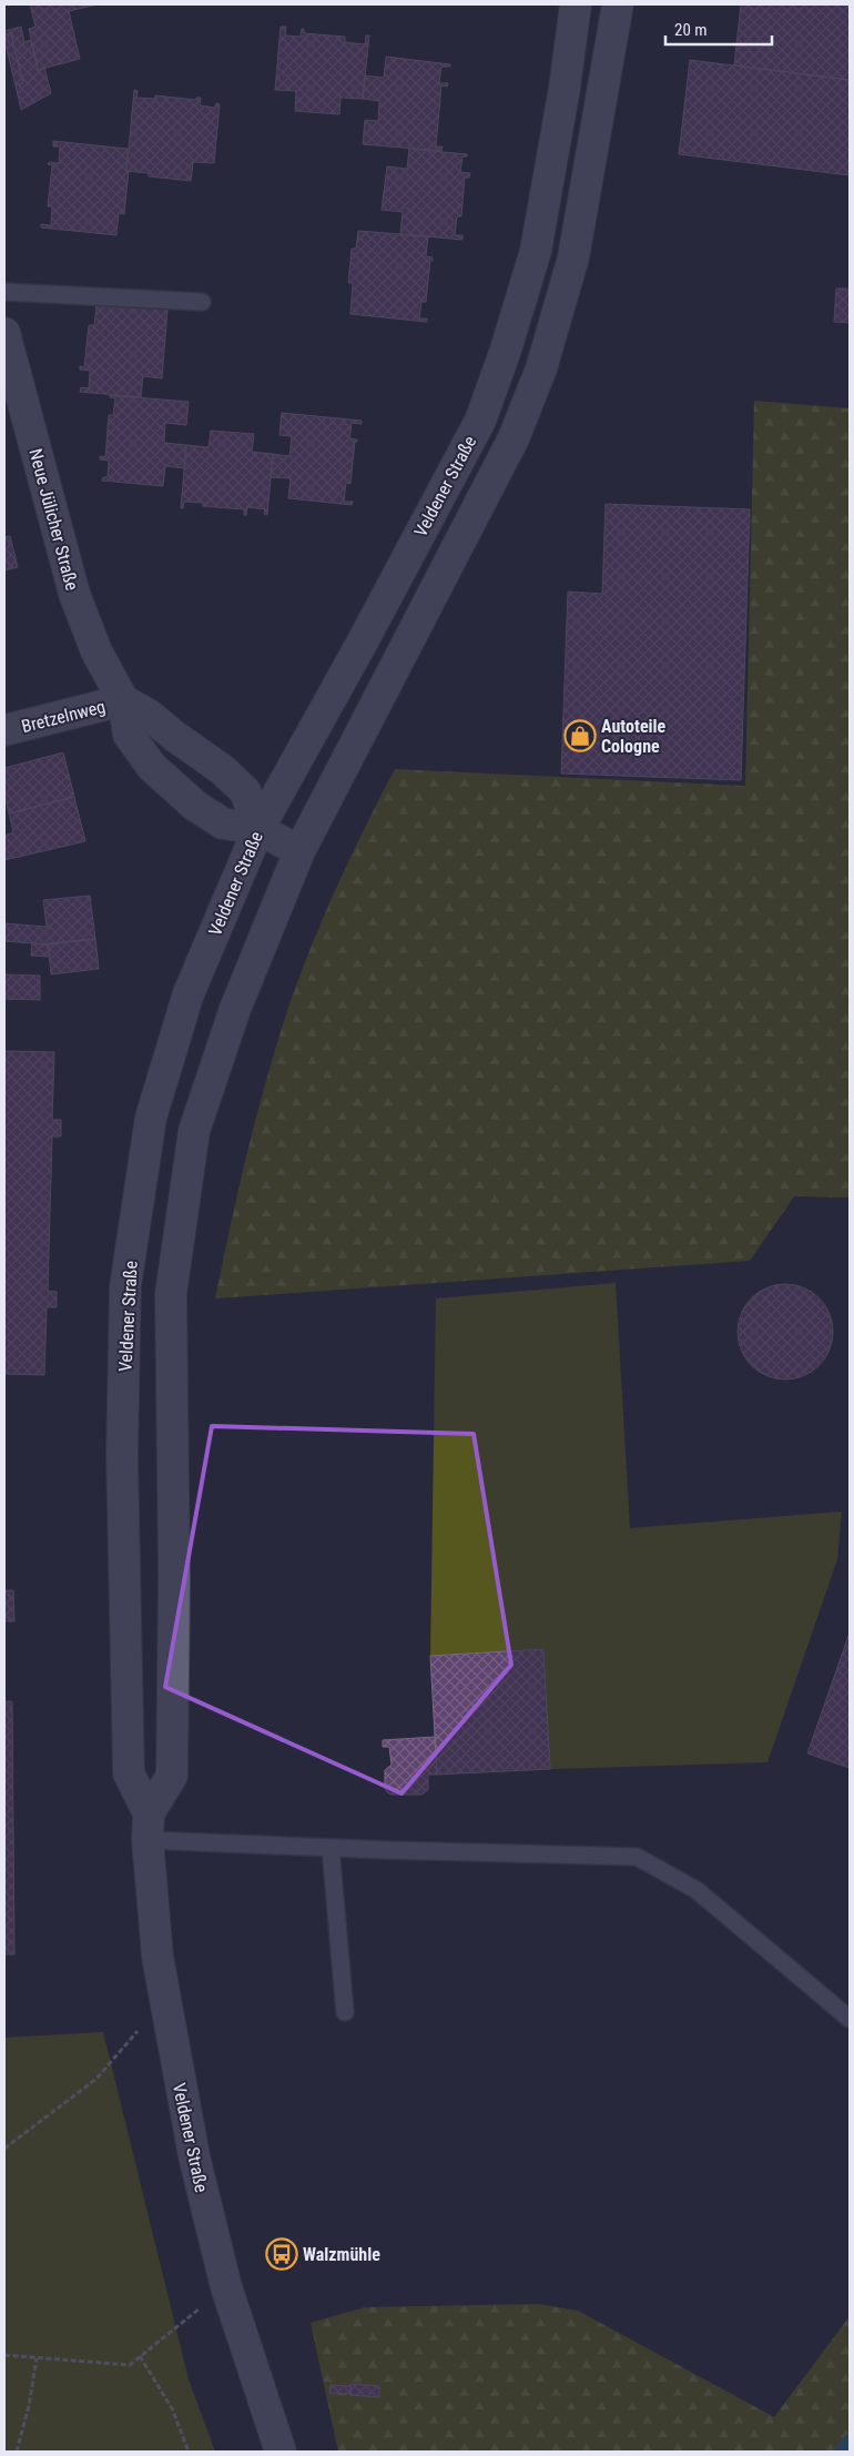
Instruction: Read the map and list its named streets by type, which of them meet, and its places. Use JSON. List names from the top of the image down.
{
  "streets": {
    "street": ["Veldener Straße", "Neue Jülicher Straße", "Bretzelnweg"]
  },
  "crossings": [
    ["Veldener Straße", "Neue Jülicher Straße"],
    ["Neue Jülicher Straße", "Bretzelnweg"]
  ],
  "places": {
    "shop": ["Autoteile Cologne"],
    "bus stop": ["Walzmühle"]
  },
  "scale_bar": "20 m"
}
